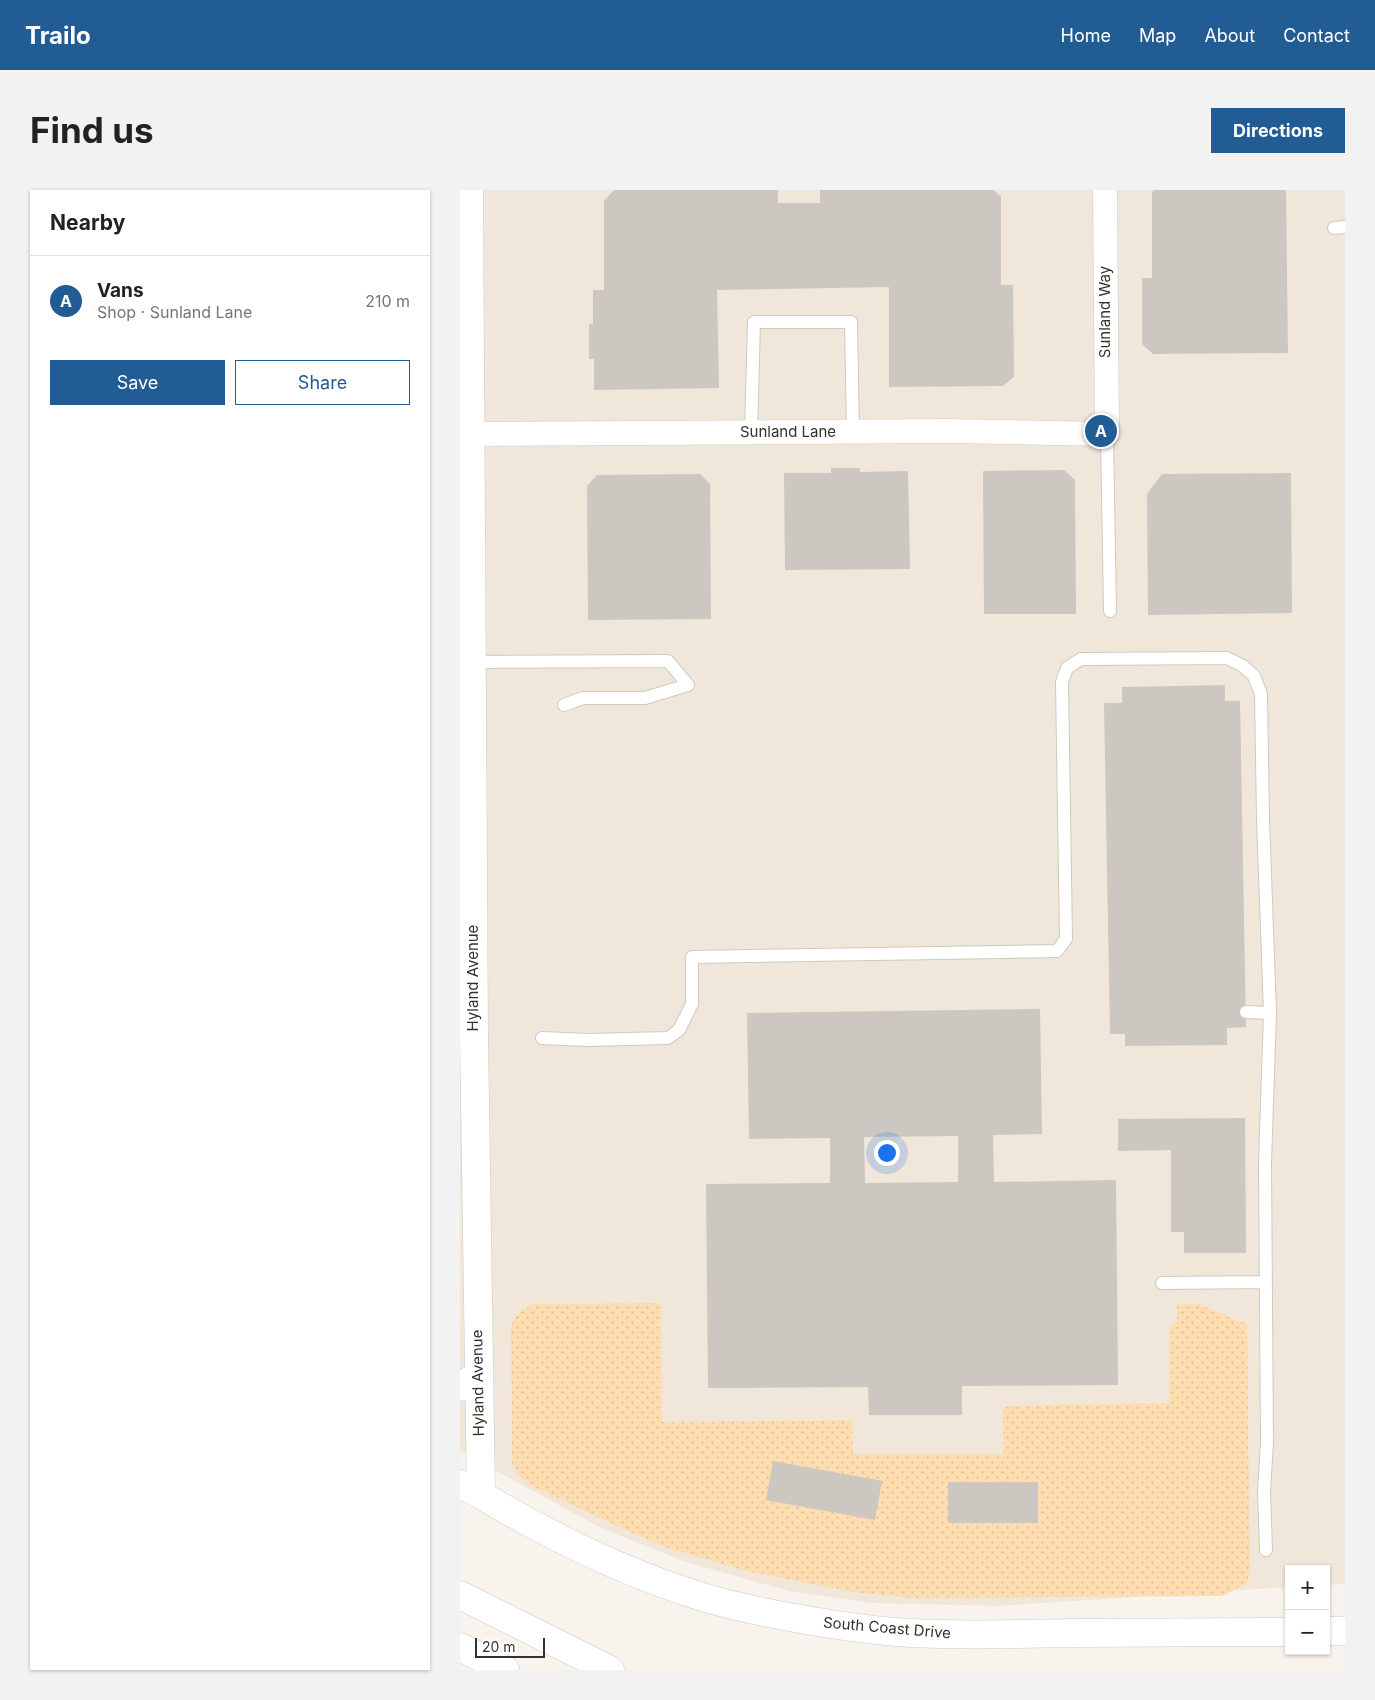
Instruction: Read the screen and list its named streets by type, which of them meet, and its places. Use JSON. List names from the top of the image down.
{
  "streets": {
    "main road": ["Hyland Avenue", "South Coast Drive"],
    "street": ["Sunland Way", "Sunland Lane"]
  },
  "crossings": [
    ["Sunland Way", "Sunland Lane"],
    ["Sunland Lane", "Hyland Avenue"],
    ["Hyland Avenue", "South Coast Drive"]
  ],
  "scale_bar": "20 m",
  "page": {
    "header": "Trailo",
    "nav": [
      "Home",
      "Map",
      "About",
      "Contact"
    ],
    "buttons": [
      "Directions",
      ["Save", "Share"]
    ],
    "title": "Find us",
    "heading": "Nearby",
    "list": [
      {
        "mark": "A",
        "name": "Vans",
        "note": "Shop · Sunland Lane",
        "value": "210 m"
      }
    ],
    "pins": "A",
    "map_buttons": ["+", "−"],
    "scale": "20 m"
  }
}
